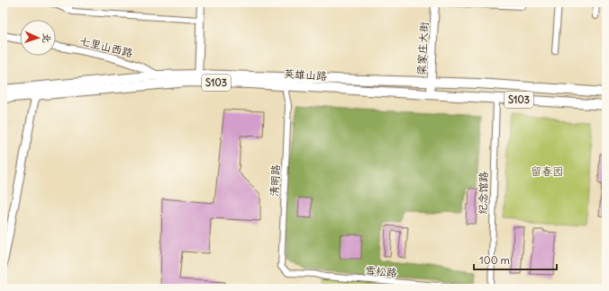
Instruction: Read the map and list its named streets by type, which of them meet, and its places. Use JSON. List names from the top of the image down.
{
  "streets": {
    "main road": ["英雄山路", "S103"],
    "street": [
      "七里山西路",
      "梁家庄大街",
      "清明路",
      "纪念馆路",
      "雪松路"
    ]
  },
  "crossings": [
    ["七里山西路", "英雄山路"],
    ["梁家庄大街", "英雄山路"],
    ["英雄山路", "清明路"],
    ["英雄山路", "纪念馆路"],
    ["清明路", "雪松路"]
  ],
  "parks": ["留春园"],
  "scale_bar": "100 m",
  "north": "right"
}
